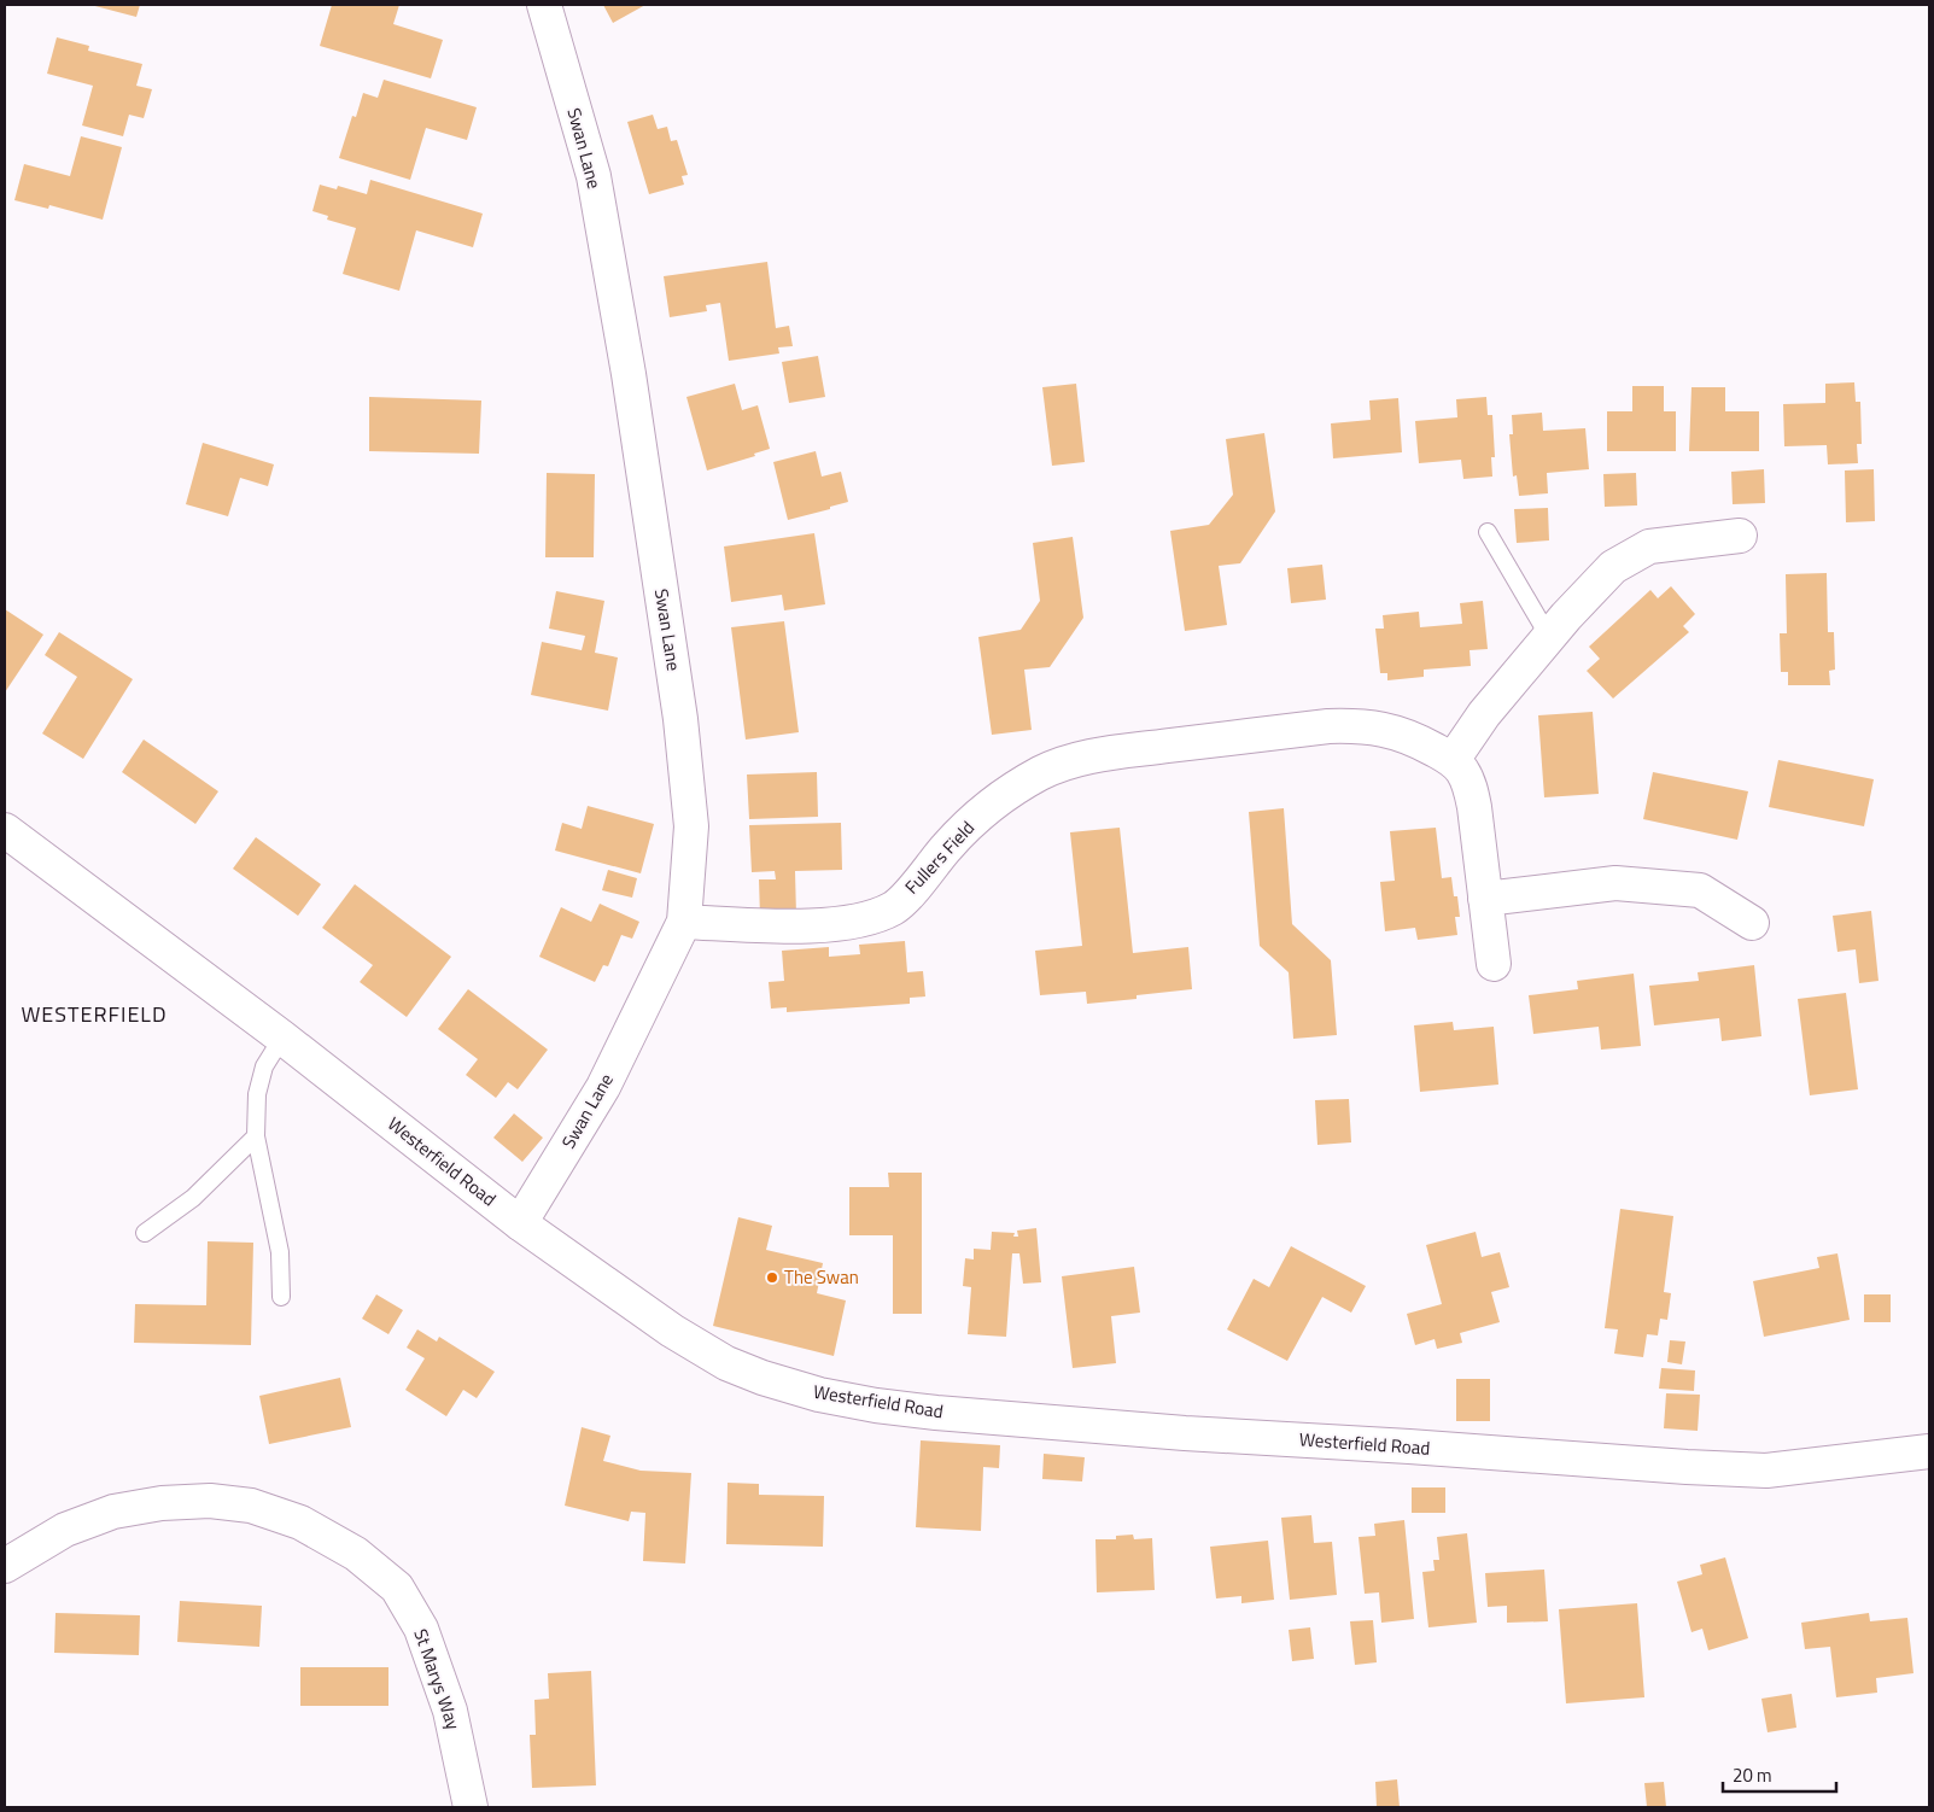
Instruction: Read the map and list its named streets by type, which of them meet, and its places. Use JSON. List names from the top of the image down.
{
  "streets": {
    "street": [
      "Swan Lane",
      "Fullers Field",
      "Westerfield Road",
      "St Marys Way"
    ]
  },
  "crossings": [
    ["Swan Lane", "Fullers Field"],
    ["Swan Lane", "Westerfield Road"]
  ],
  "districts": ["WESTERFIELD"],
  "places": ["The Swan"],
  "scale_bar": "20 m"
}
